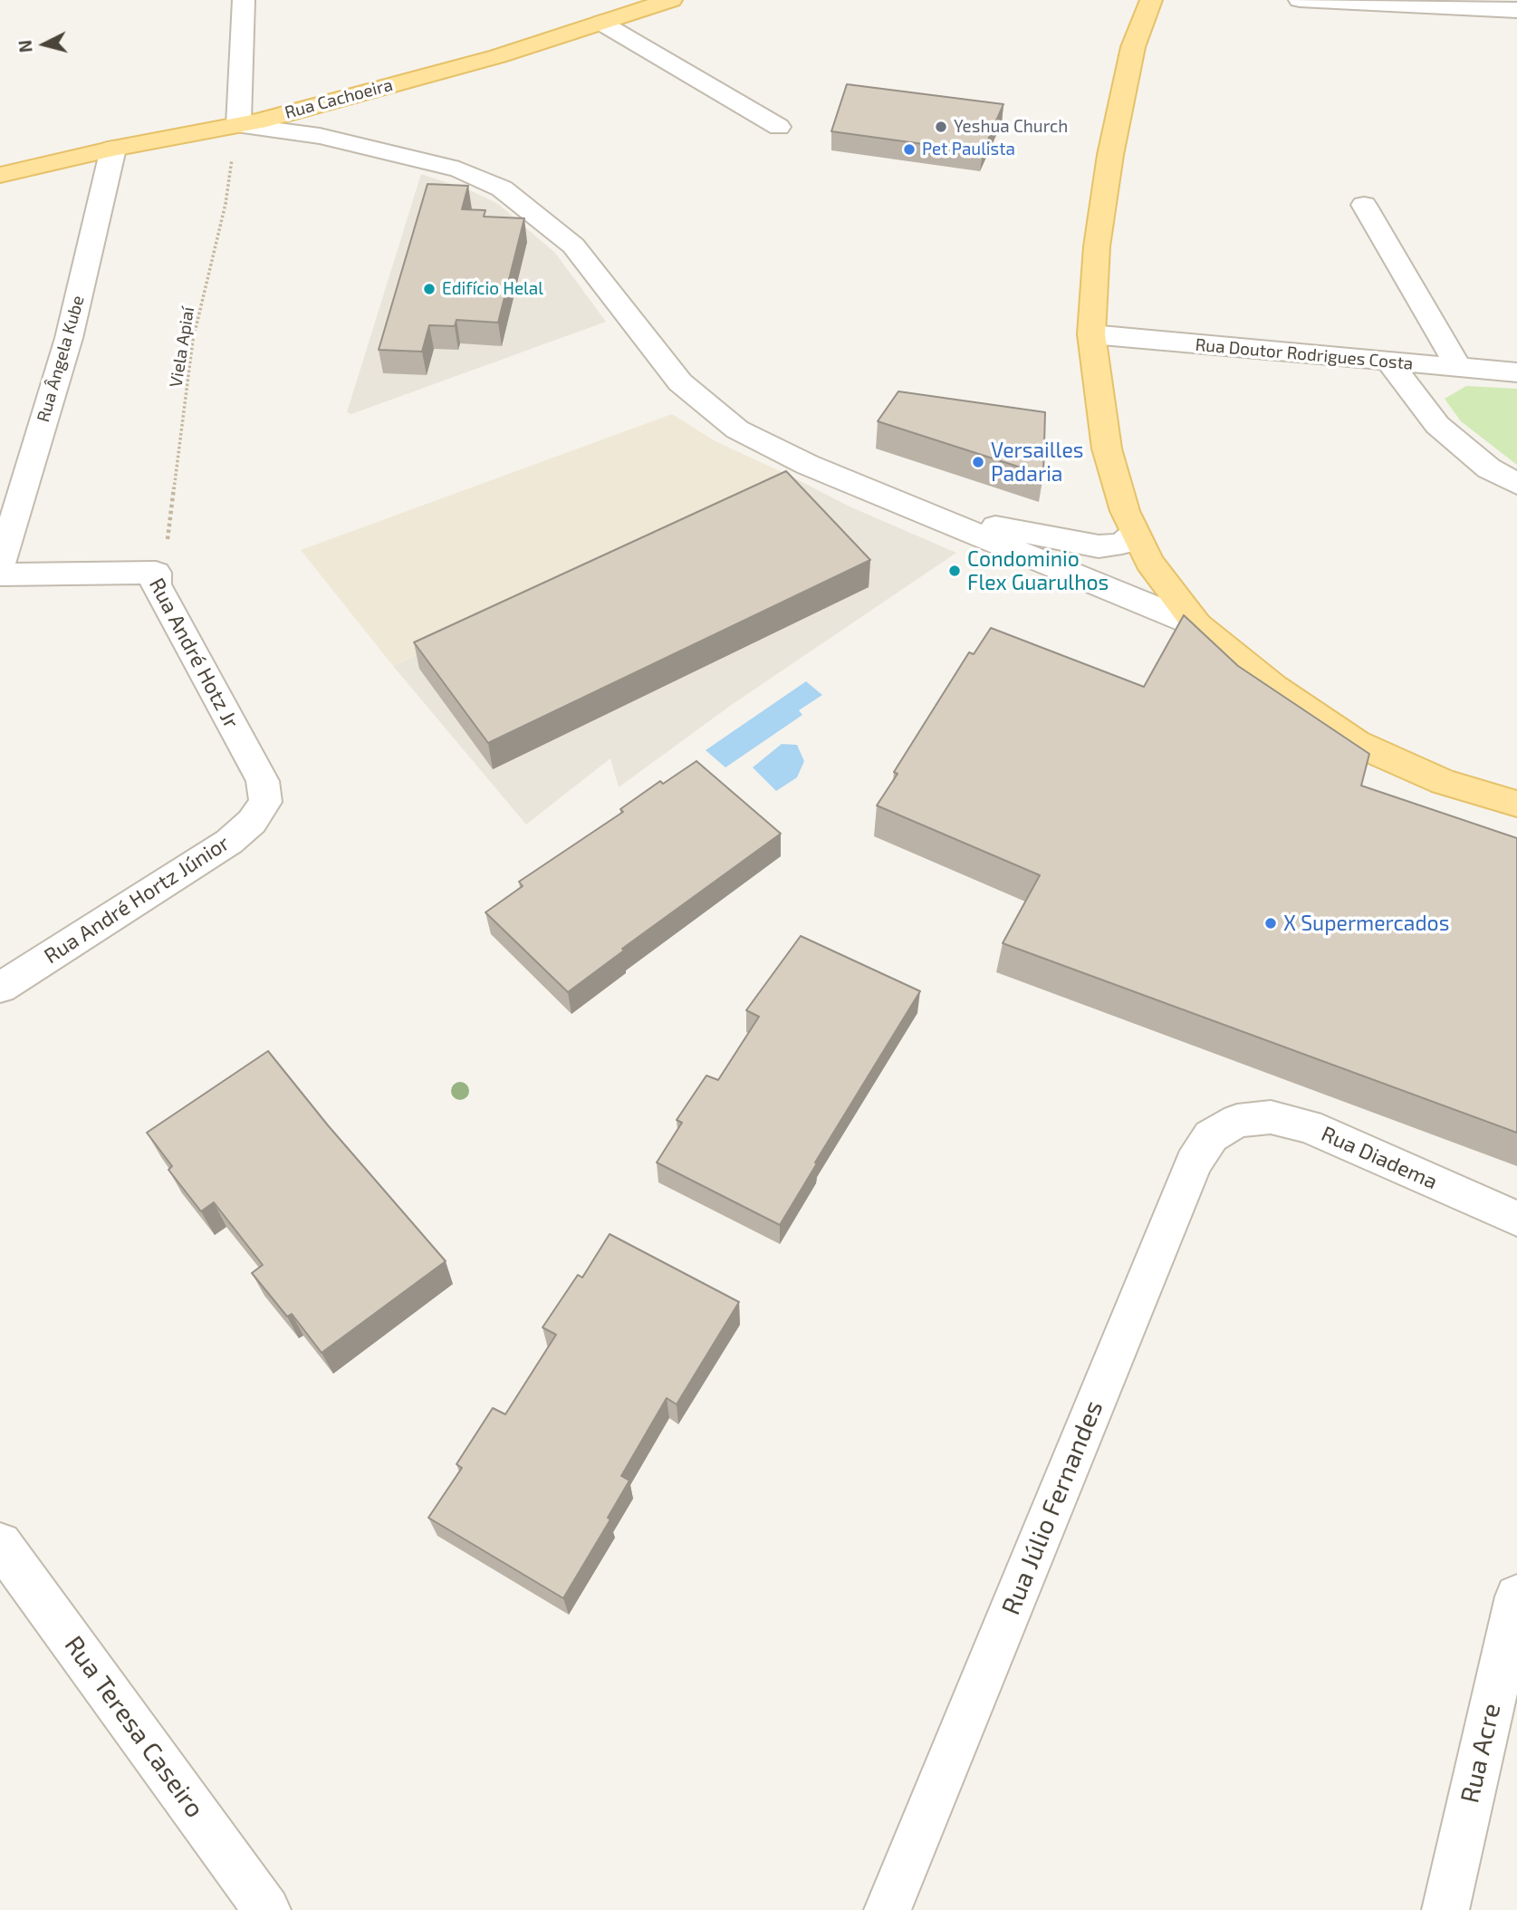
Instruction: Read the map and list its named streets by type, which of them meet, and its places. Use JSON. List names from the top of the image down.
{
  "streets": {
    "main road": ["Rua Cachoeira"],
    "street": [
      "Rua Doutor Rodrigues Costa",
      "Rua Ângela Kube",
      "Rua André Hotz Jr",
      "Rua André Hortz Júnior",
      "Rua Diadema",
      "Rua Júlio Fernandes",
      "Rua Teresa Caseiro",
      "Rua Acre"
    ],
    "path": ["Viela Apiaí"]
  },
  "crossings": [
    ["Rua Cachoeira", "Viela Apiaí"],
    ["Rua Cachoeira", "Rua Ângela Kube"],
    ["Viela Apiaí", "Rua André Hotz Jr"],
    ["Rua André Hotz Jr", "Rua André Hortz Júnior"],
    ["Rua Diadema", "Rua Júlio Fernandes"]
  ],
  "places": [
    "Yeshua Church",
    "Pet Paulista",
    "Edifício Helal",
    "Versailles Padaria",
    "Condominio Flex Guarulhos",
    "X Supermercados"
  ],
  "north": "left"
}
